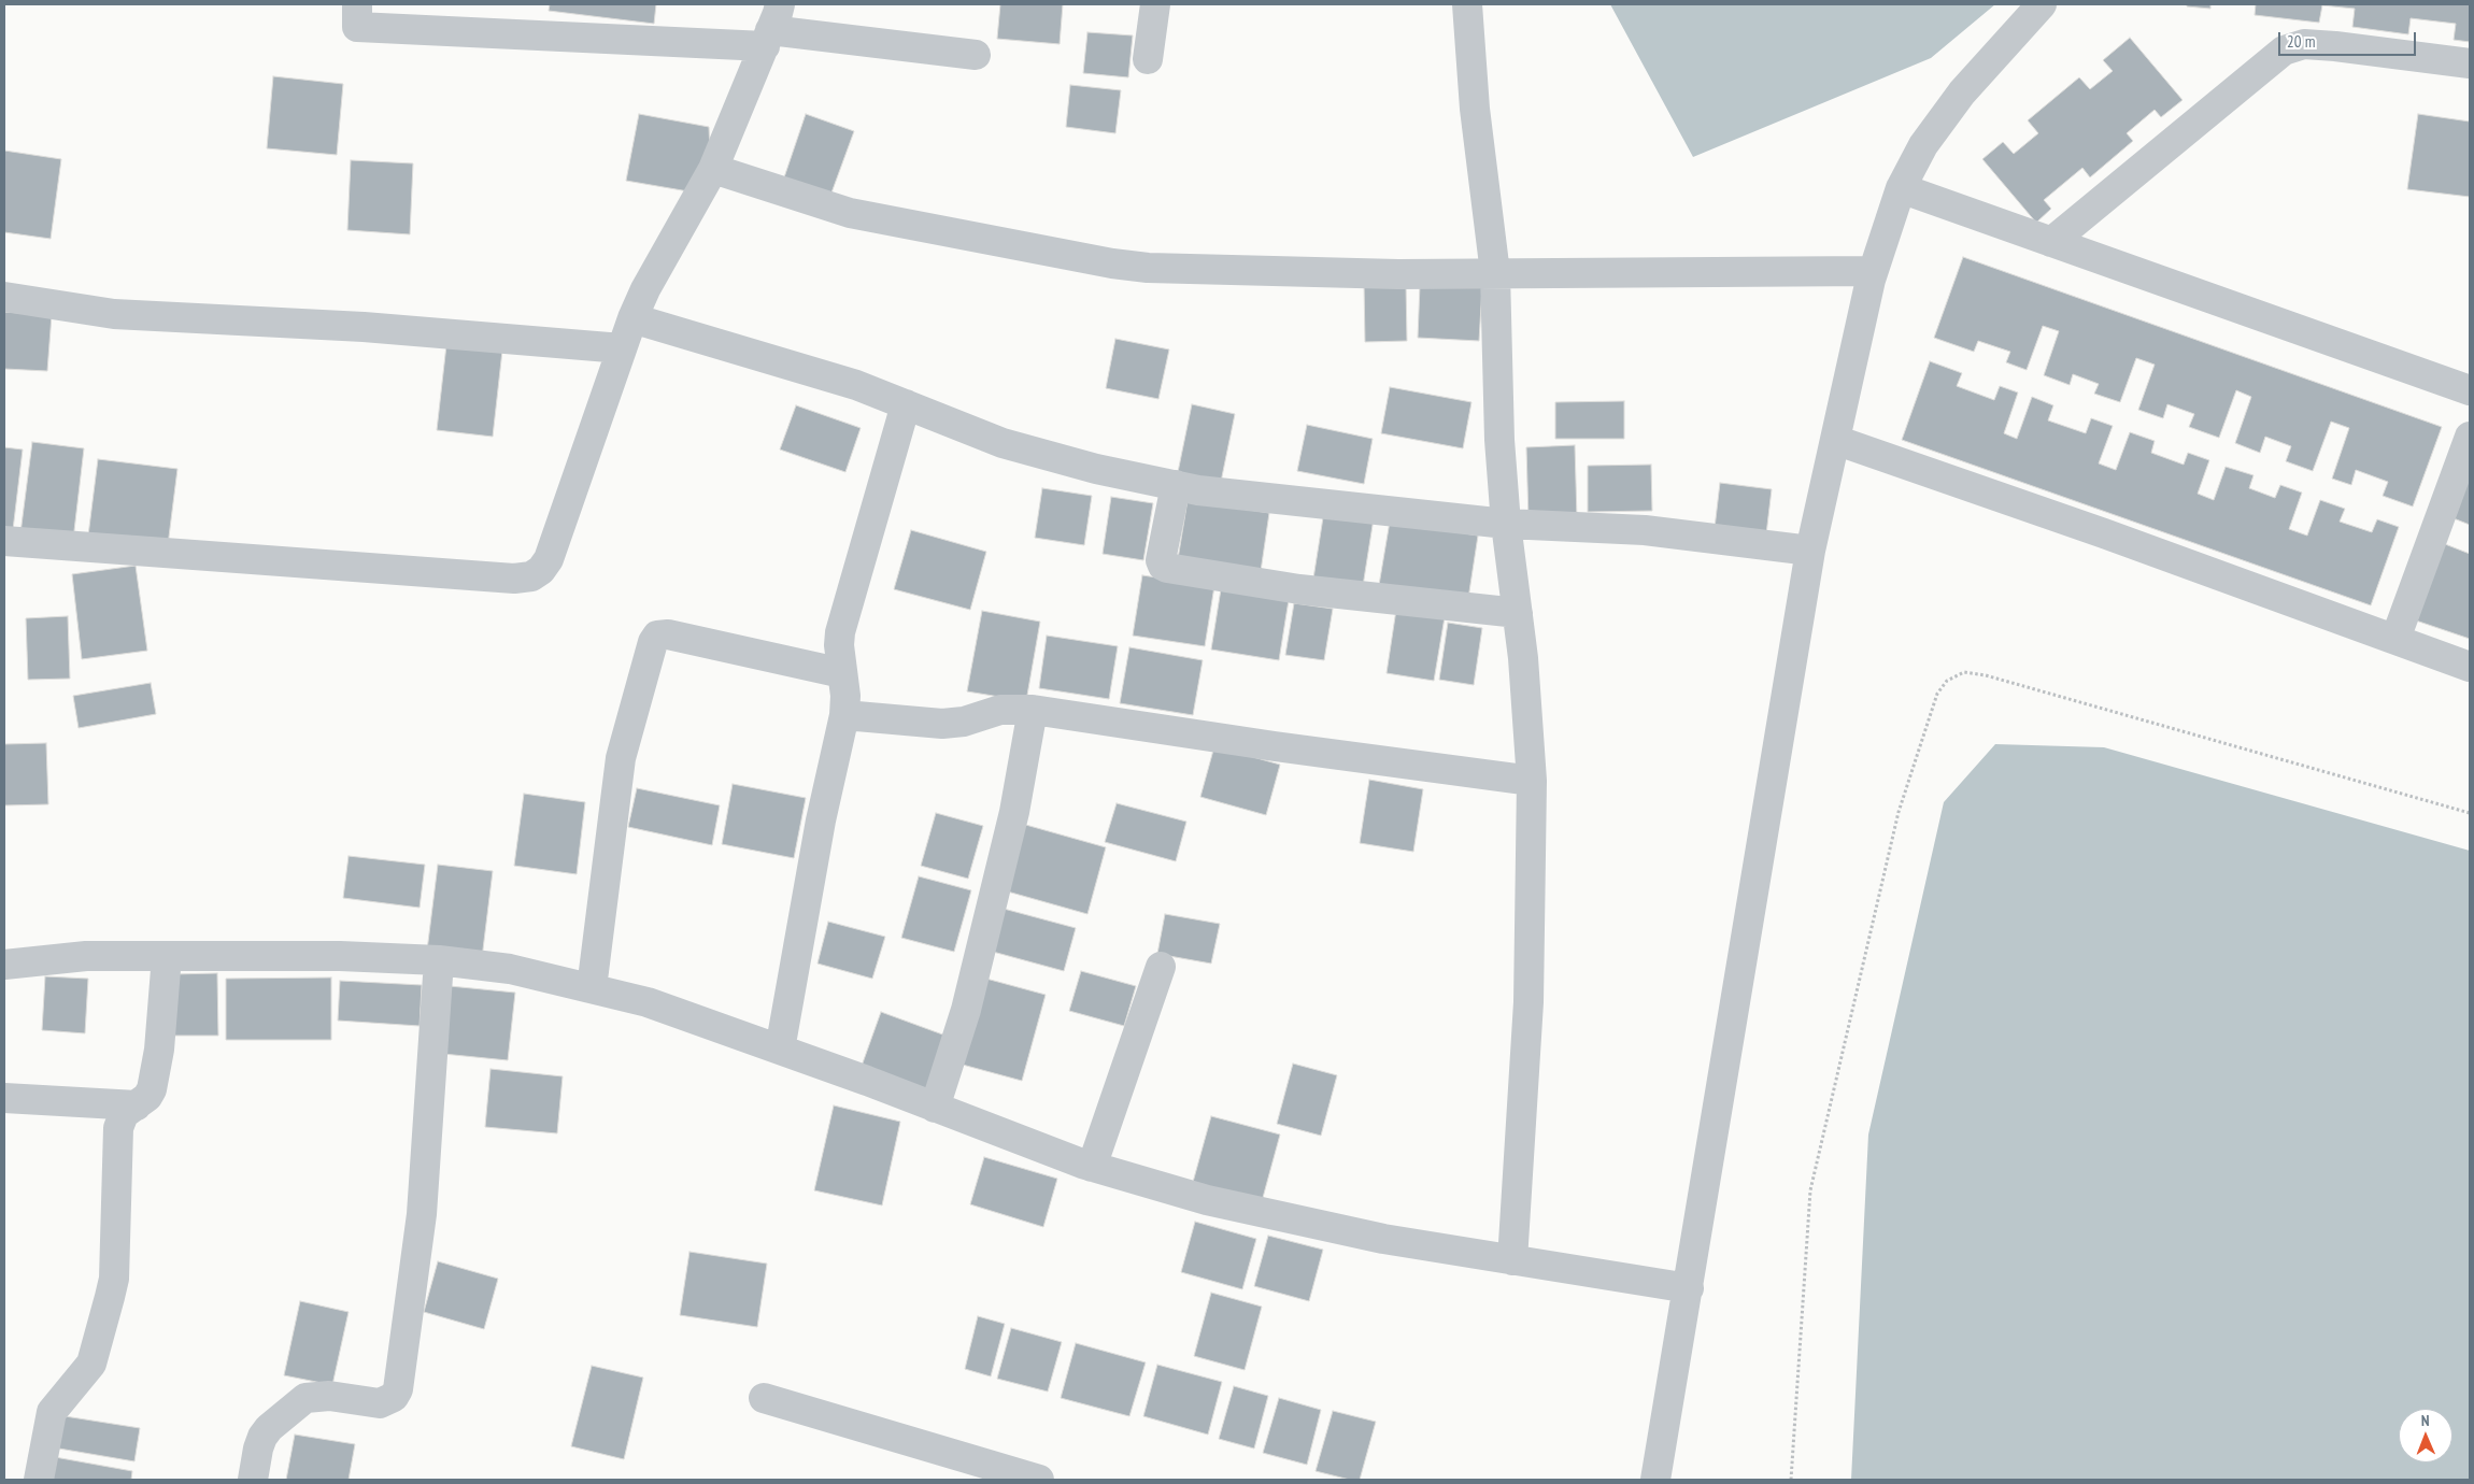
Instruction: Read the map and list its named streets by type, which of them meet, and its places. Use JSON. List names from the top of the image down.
{
  "scale_bar": "20 m",
  "north": "top"
}
